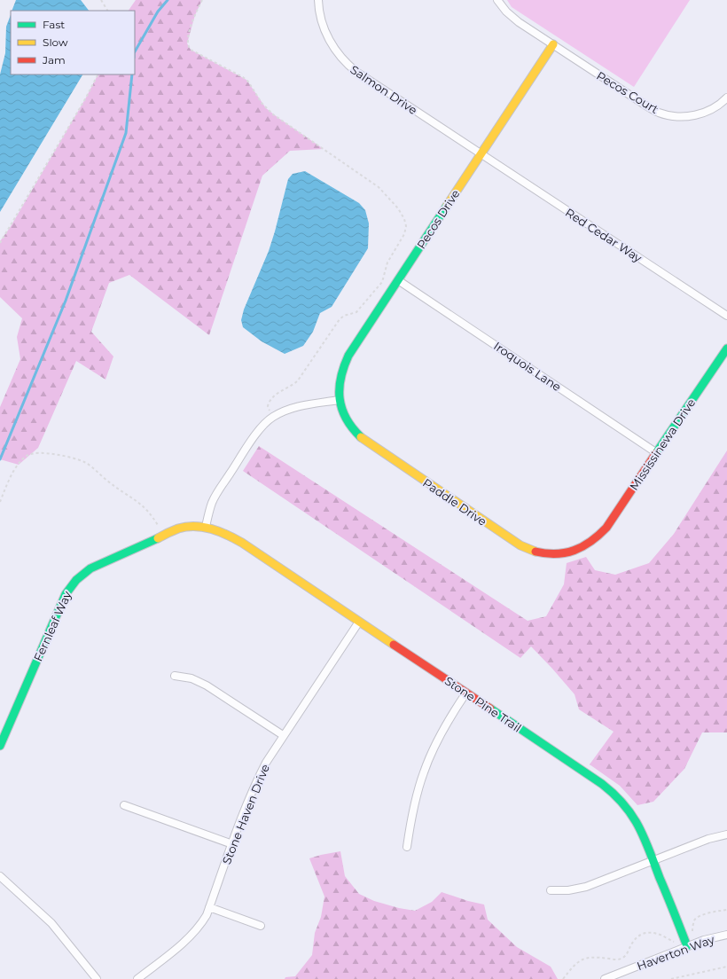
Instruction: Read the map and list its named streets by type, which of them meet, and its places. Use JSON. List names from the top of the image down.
{
  "streets": {
    "street": [
      "Salmon Drive",
      "Pecos Court",
      "Pecos Drive",
      "Red Cedar Way",
      "Iroquois Lane",
      "Mississinewa Drive",
      "Paddle Drive",
      "Fernleaf Way",
      "Stone Pine Trail",
      "Stone Haven Drive",
      "Haverton Way"
    ]
  },
  "crossings": [
    ["Salmon Drive", "Pecos Drive"],
    ["Salmon Drive", "Red Cedar Way"],
    ["Pecos Court", "Pecos Drive"],
    ["Pecos Drive", "Red Cedar Way"],
    ["Pecos Drive", "Iroquois Lane"],
    ["Pecos Drive", "Paddle Drive"],
    ["Iroquois Lane", "Mississinewa Drive"],
    ["Mississinewa Drive", "Paddle Drive"],
    ["Fernleaf Way", "Stone Pine Trail"],
    ["Stone Pine Trail", "Stone Haven Drive"],
    ["Stone Pine Trail", "Haverton Way"]
  ],
  "legend": ["Fast", "Slow", "Jam"]
}
